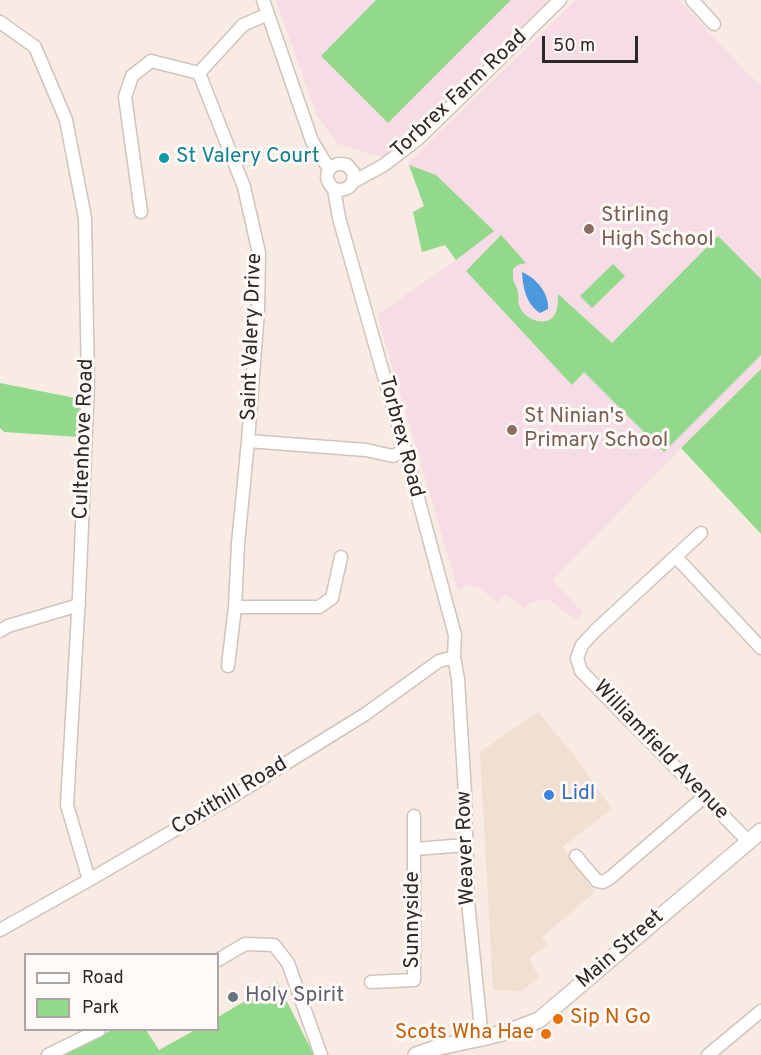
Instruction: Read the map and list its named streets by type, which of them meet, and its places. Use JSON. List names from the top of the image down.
{
  "streets": {
    "main road": ["Main Street"],
    "street": [
      "Torbrex Farm Road",
      "Saint Valery Drive",
      "Torbrex Road",
      "Cultenhove Road",
      "Williamfield Avenue",
      "Coxithill Road",
      "Weaver Row",
      "Sunnyside"
    ]
  },
  "crossings": [
    ["Torbrex Farm Road", "Torbrex Road"],
    ["Torbrex Road", "Coxithill Road"],
    ["Torbrex Road", "Weaver Row"],
    ["Cultenhove Road", "Coxithill Road"],
    ["Williamfield Avenue", "Main Street"],
    ["Coxithill Road", "Weaver Row"],
    ["Weaver Row", "Main Street"]
  ],
  "places": [
    "St Valery Court",
    "Stirling High School",
    "St Ninian's Primary School",
    "Lidl",
    "Holy Spirit",
    "Sip N Go",
    "Scots Wha Hae"
  ],
  "legend": ["Road", "Park"],
  "scale_bar": "50 m"
}
